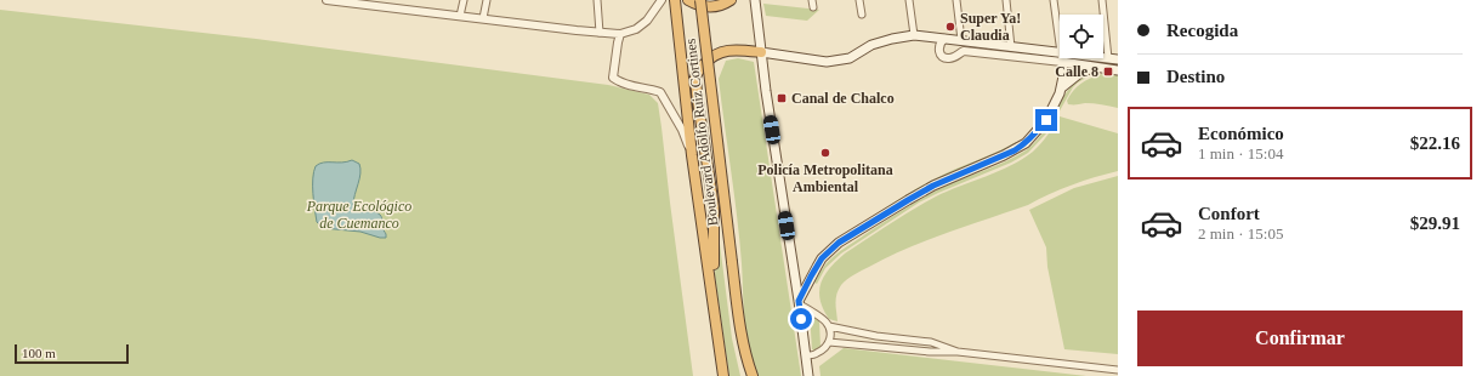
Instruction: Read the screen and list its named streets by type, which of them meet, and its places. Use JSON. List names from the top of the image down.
{
  "streets": {
    "highway": ["Boulevard Adolfo Ruiz Cortines"]
  },
  "parks": ["Parque Ecológico de Cuemanco"],
  "places": {
    "other": ["Super Ya! Claudia", "Policía Metropolitana Ambiental"],
    "transit": ["Calle 8", "Canal de Chalco"]
  },
  "scale_bar": "100 m",
  "page": {
    "banner": ["Recogida", "Destino"],
    "list": [
      {
        "name": "Económico",
        "note": "1 min · 15:04",
        "value": "$22.16"
      },
      {
        "name": "Confort",
        "note": "2 min · 15:05",
        "value": "$29.91"
      }
    ],
    "buttons": "Confirmar",
    "scale": "100 m"
  }
}
